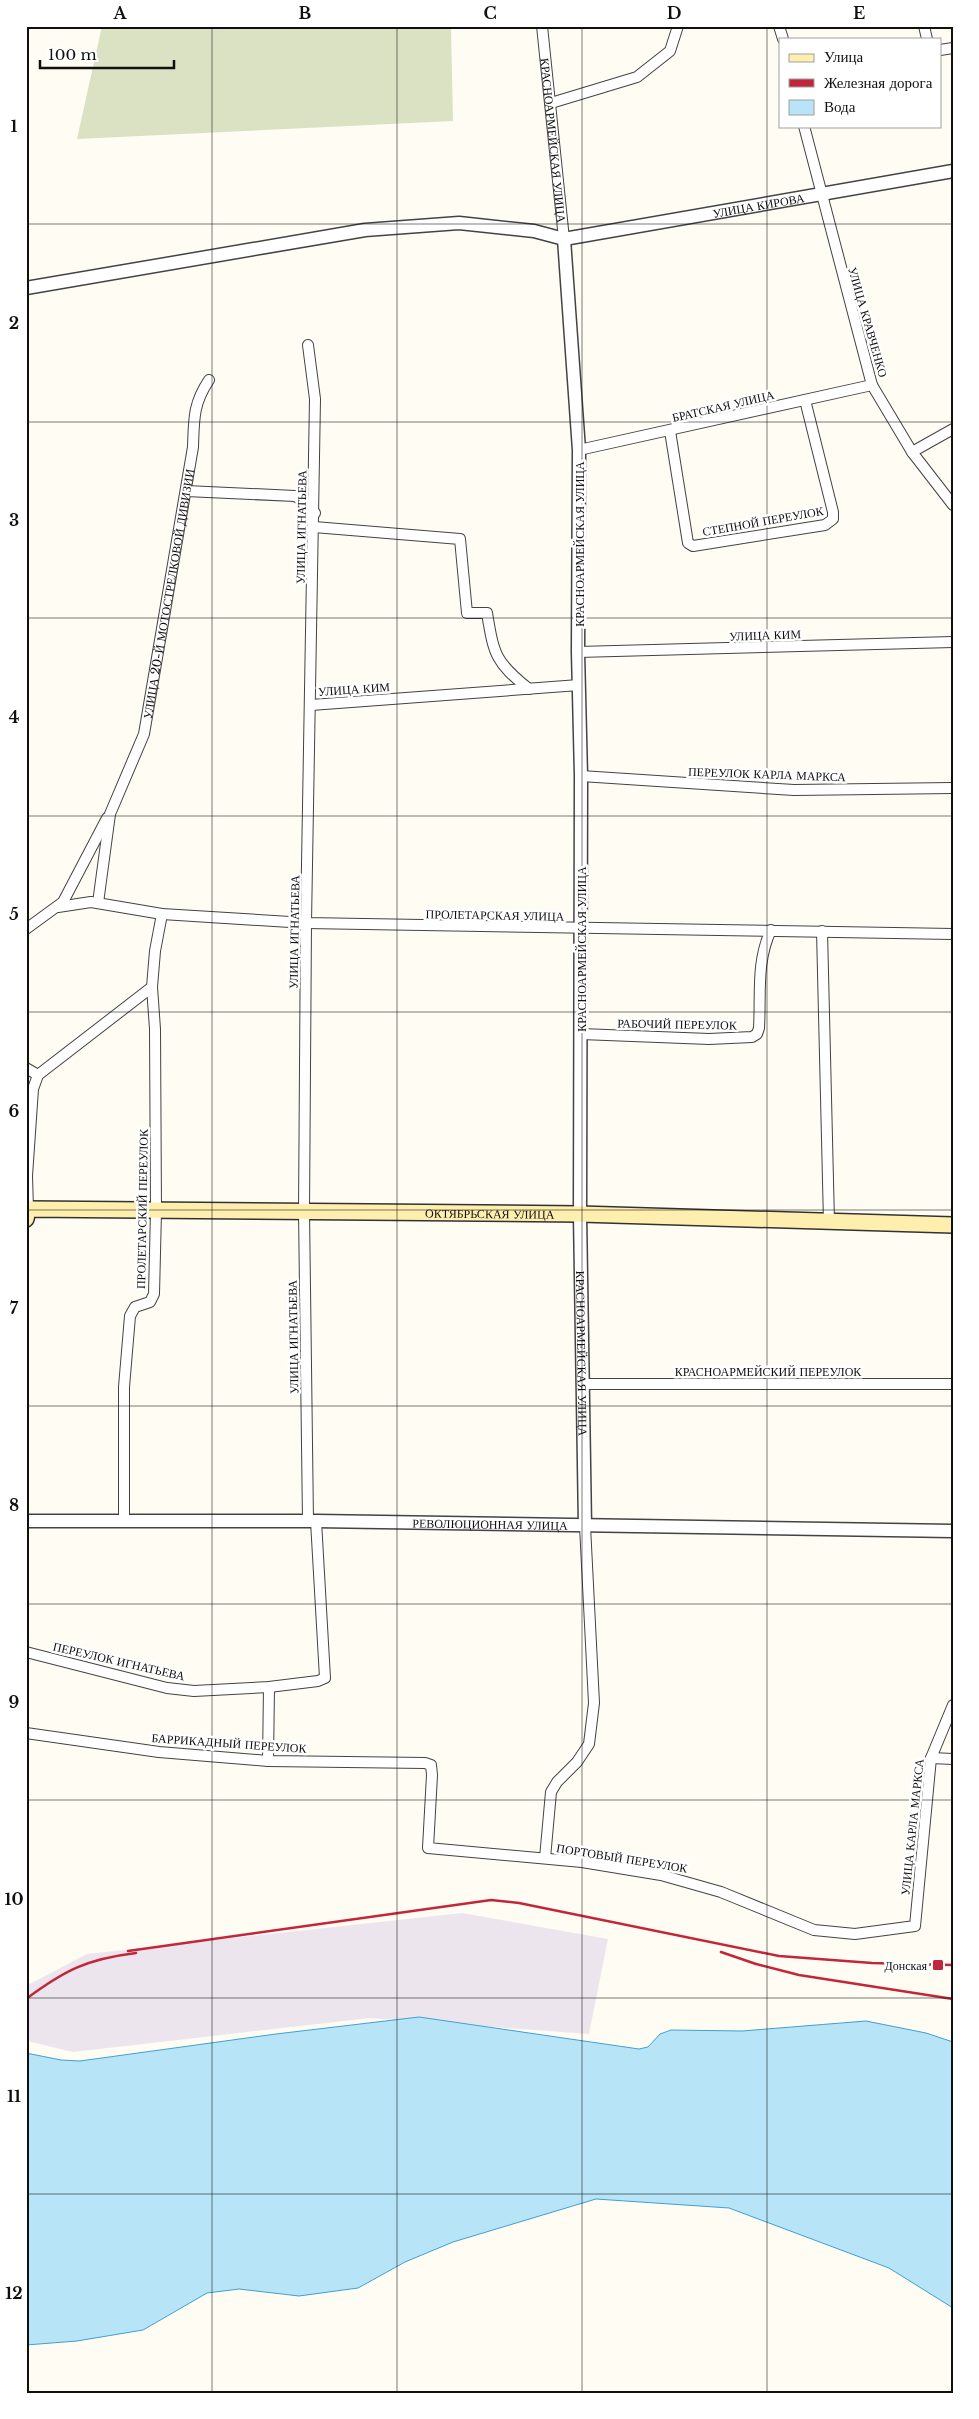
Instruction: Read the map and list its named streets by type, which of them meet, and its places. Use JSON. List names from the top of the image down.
{
  "streets": {
    "main road": ["ОКТЯБРЬСКАЯ УЛИЦА"],
    "street": [
      "КРАСНОАРМЕЙСКАЯ УЛИЦА",
      "УЛИЦА КИРОВА",
      "УЛИЦА КРАВЧЕНКО",
      "БРАТСКАЯ УЛИЦА",
      "СТЕПНОЙ ПЕРЕУЛОК",
      "УЛИЦА ИГНАТЬЕВА",
      "УЛИЦА 20-Й МОТОСТРЕЛКОВОЙ ДИВИЗИИ",
      "УЛИЦА КИМ",
      "ПЕРЕУЛОК КАРЛА МАРКСА",
      "ПРОЛЕТАРСКАЯ УЛИЦА",
      "РАБОЧИЙ ПЕРЕУЛОК",
      "ПРОЛЕТАРСКИЙ ПЕРЕУЛОК",
      "КРАСНОАРМЕЙСКИЙ ПЕРЕУЛОК",
      "РЕВОЛЮЦИОННАЯ УЛИЦА",
      "ПЕРЕУЛОК ИГНАТЬЕВА",
      "БАРРИКАДНЫЙ ПЕРЕУЛОК",
      "УЛИЦА КАРЛА МАРКСА",
      "ПОРТОВЫЙ ПЕРЕУЛОК"
    ]
  },
  "crossings": [
    ["КРАСНОАРМЕЙСКАЯ УЛИЦА", "УЛИЦА КИРОВА"],
    ["КРАСНОАРМЕЙСКАЯ УЛИЦА", "БРАТСКАЯ УЛИЦА"],
    ["КРАСНОАРМЕЙСКАЯ УЛИЦА", "УЛИЦА КИМ"],
    ["КРАСНОАРМЕЙСКАЯ УЛИЦА", "ПЕРЕУЛОК КАРЛА МАРКСА"],
    ["КРАСНОАРМЕЙСКАЯ УЛИЦА", "ПРОЛЕТАРСКАЯ УЛИЦА"],
    ["КРАСНОАРМЕЙСКАЯ УЛИЦА", "РАБОЧИЙ ПЕРЕУЛОК"],
    ["КРАСНОАРМЕЙСКАЯ УЛИЦА", "ОКТЯБРЬСКАЯ УЛИЦА"],
    ["КРАСНОАРМЕЙСКАЯ УЛИЦА", "КРАСНОАРМЕЙСКИЙ ПЕРЕУЛОК"],
    ["КРАСНОАРМЕЙСКАЯ УЛИЦА", "РЕВОЛЮЦИОННАЯ УЛИЦА"],
    ["КРАСНОАРМЕЙСКАЯ УЛИЦА", "ПОРТОВЫЙ ПЕРЕУЛОК"],
    ["УЛИЦА КИРОВА", "УЛИЦА КРАВЧЕНКО"],
    ["УЛИЦА КРАВЧЕНКО", "БРАТСКАЯ УЛИЦА"],
    ["БРАТСКАЯ УЛИЦА", "СТЕПНОЙ ПЕРЕУЛОК"],
    ["УЛИЦА ИГНАТЬЕВА", "УЛИЦА КИМ"],
    ["УЛИЦА ИГНАТЬЕВА", "ПРОЛЕТАРСКАЯ УЛИЦА"],
    ["УЛИЦА ИГНАТЬЕВА", "ОКТЯБРЬСКАЯ УЛИЦА"],
    ["УЛИЦА ИГНАТЬЕВА", "РЕВОЛЮЦИОННАЯ УЛИЦА"],
    ["УЛИЦА ИГНАТЬЕВА", "ПЕРЕУЛОК ИГНАТЬЕВА"],
    ["УЛИЦА 20-Й МОТОСТРЕЛКОВОЙ ДИВИЗИИ", "ПРОЛЕТАРСКАЯ УЛИЦА"],
    ["ПРОЛЕТАРСКАЯ УЛИЦА", "РАБОЧИЙ ПЕРЕУЛОК"],
    ["ПРОЛЕТАРСКАЯ УЛИЦА", "ПРОЛЕТАРСКИЙ ПЕРЕУЛОК"],
    ["ПРОЛЕТАРСКИЙ ПЕРЕУЛОК", "ОКТЯБРЬСКАЯ УЛИЦА"],
    ["ПРОЛЕТАРСКИЙ ПЕРЕУЛОК", "РЕВОЛЮЦИОННАЯ УЛИЦА"],
    ["БАРРИКАДНЫЙ ПЕРЕУЛОК", "ПОРТОВЫЙ ПЕРЕУЛОК"],
    ["УЛИЦА КАРЛА МАРКСА", "ПОРТОВЫЙ ПЕРЕУЛОК"]
  ],
  "places": {
    "transit": ["Донская"]
  },
  "legend": ["Улица", "Железная дорога", "Вода"],
  "scale_bar": "100 m",
  "grid": {
    "columns": [
      "A",
      "B",
      "C",
      "D",
      "E"
    ],
    "rows": [
      "1",
      "2",
      "3",
      "4",
      "5",
      "6",
      "7",
      "8",
      "9",
      "10",
      "11",
      "12"
    ]
  }
}
